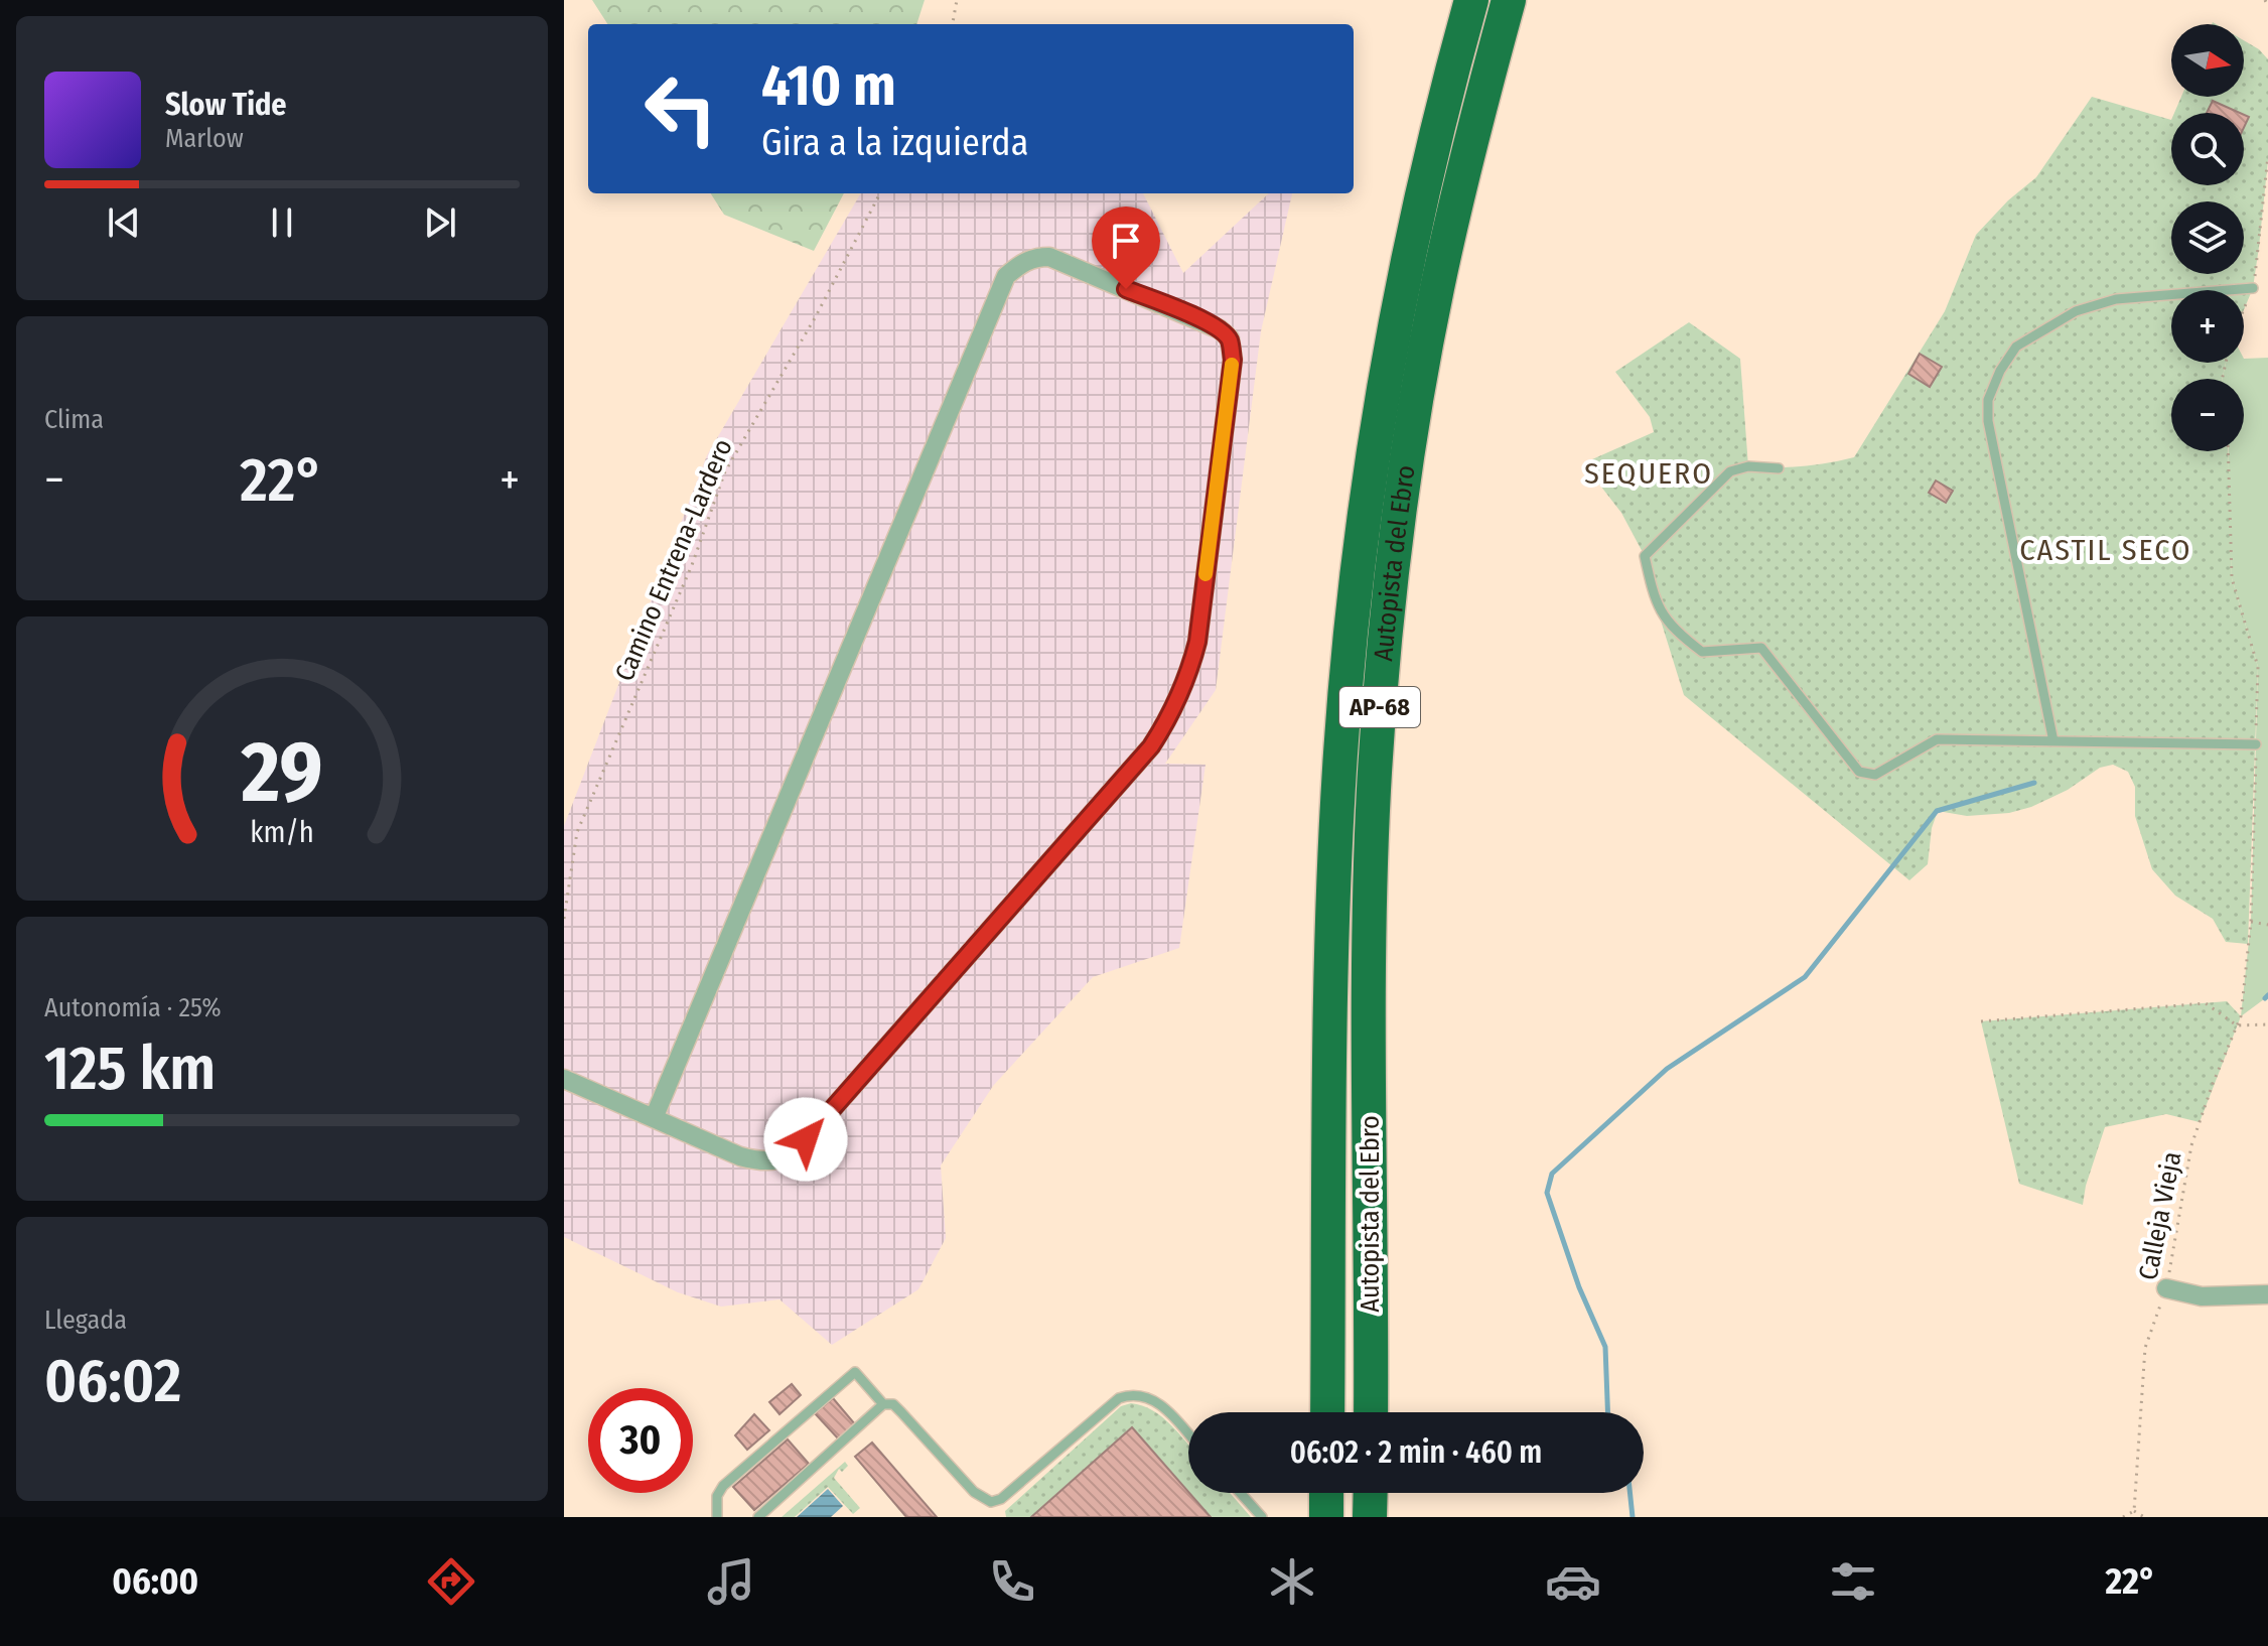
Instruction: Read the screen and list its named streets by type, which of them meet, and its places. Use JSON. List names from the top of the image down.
{
  "streets": {
    "highway": ["Autopista del Ebro", "AP-68"],
    "path": ["Camino Entrena-Lardero", "Calleja Vieja"]
  },
  "districts": ["SEQUERO", "CASTIL SECO"],
  "north": "right",
  "page": {
    "map_buttons": ["+", "−"],
    "turn": ["410 m", "Gira a la izquierda"],
    "song": ["Slow Tide", "Marlow"],
    "tile": [
      "Clima",
      ["Autonomía · 25%", "125 km"],
      ["Llegada", "06:02"]
    ],
    "heat": ["−", "22°", "+"],
    "limit": "30",
    "trip": "06:02 · 2 min · 460 m",
    "tabs": ["06:00", "22°"],
    "gauge": ["29", "km/h"]
  }
}
